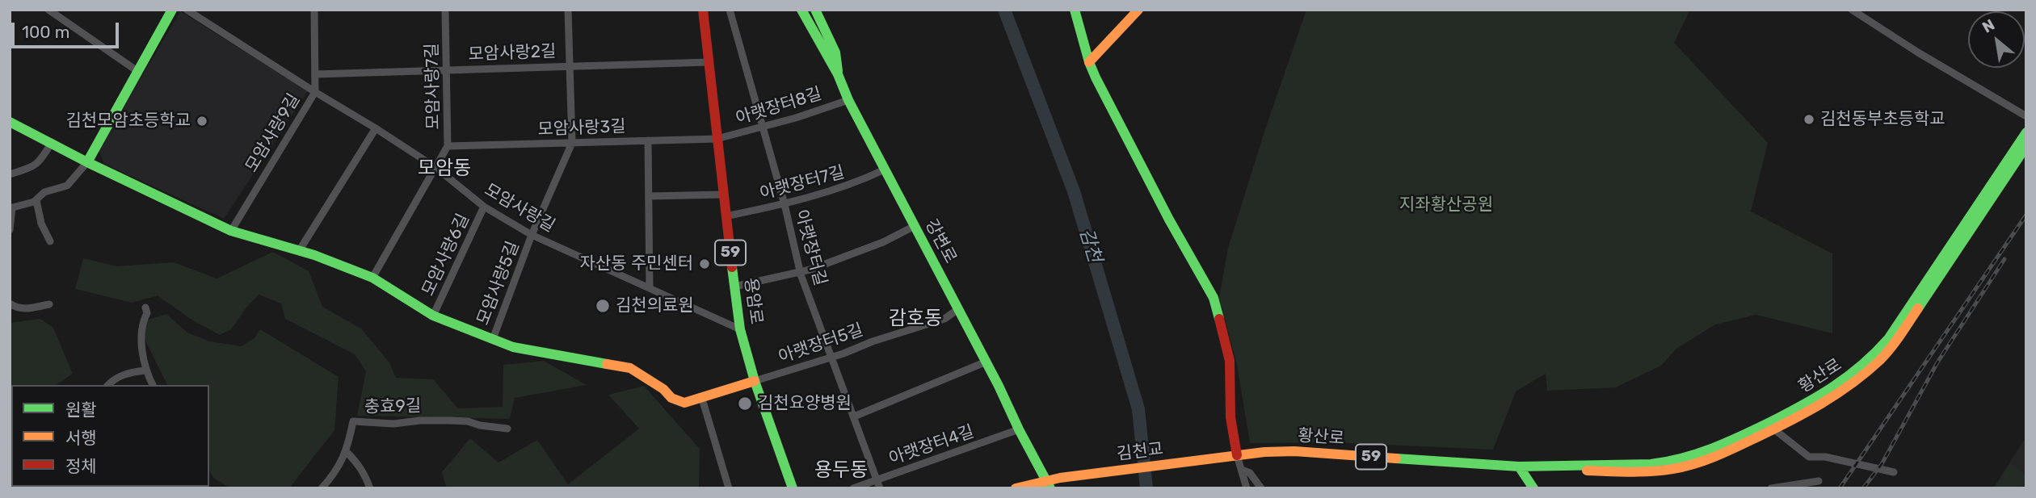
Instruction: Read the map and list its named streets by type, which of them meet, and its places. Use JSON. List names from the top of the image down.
{
  "streets": {
    "street": [
      "모암사랑2길",
      "모암사랑7길",
      "아랫장터8길",
      "모암사랑3길",
      "모암사랑9길",
      "아랫장터7길",
      "모암사랑길",
      "강변로",
      "아랫장터길",
      "59",
      "모암사랑6길",
      "모암사랑5길",
      "용암로",
      "아랫장터5길",
      "황산로",
      "충효9길",
      "아랫장터4길",
      "김천교"
    ]
  },
  "crossings": [
    ["모암사랑2길", "모암사랑7길"],
    ["모암사랑2길", "모암사랑9길"],
    ["모암사랑2길", "모암사랑5길"],
    ["모암사랑2길", "용암로"],
    ["모암사랑7길", "모암사랑3길"],
    ["모암사랑7길", "모암사랑길"],
    ["아랫장터8길", "모암사랑3길"],
    ["아랫장터8길", "강변로"],
    ["아랫장터8길", "아랫장터길"],
    ["아랫장터8길", "용암로"],
    ["모암사랑3길", "모암사랑5길"],
    ["모암사랑3길", "용암로"],
    ["모암사랑9길", "모암사랑길"],
    ["아랫장터7길", "강변로"],
    ["아랫장터7길", "아랫장터길"],
    ["아랫장터7길", "용암로"],
    ["모암사랑길", "모암사랑6길"],
    ["모암사랑길", "모암사랑5길"],
    ["모암사랑길", "용암로"],
    ["강변로", "59"],
    ["강변로", "아랫장터5길"],
    ["강변로", "아랫장터4길"],
    ["강변로", "김천교"],
    ["아랫장터길", "아랫장터5길"],
    ["아랫장터길", "아랫장터4길"],
    ["59", "김천교"],
    ["용암로", "아랫장터5길"],
    ["황산로", "김천교"]
  ],
  "districts": ["모암동", "감호동", "용두동"],
  "water": ["감천"],
  "parks": ["지좌황산공원"],
  "places": [
    "김천동부초등학교",
    "김천모암초등학교",
    "자산동 주민센터",
    "김천의료원",
    "김천요양병원"
  ],
  "legend": ["원활", "서행", "정체"],
  "scale_bar": "100 m",
  "north": "top left"
}
